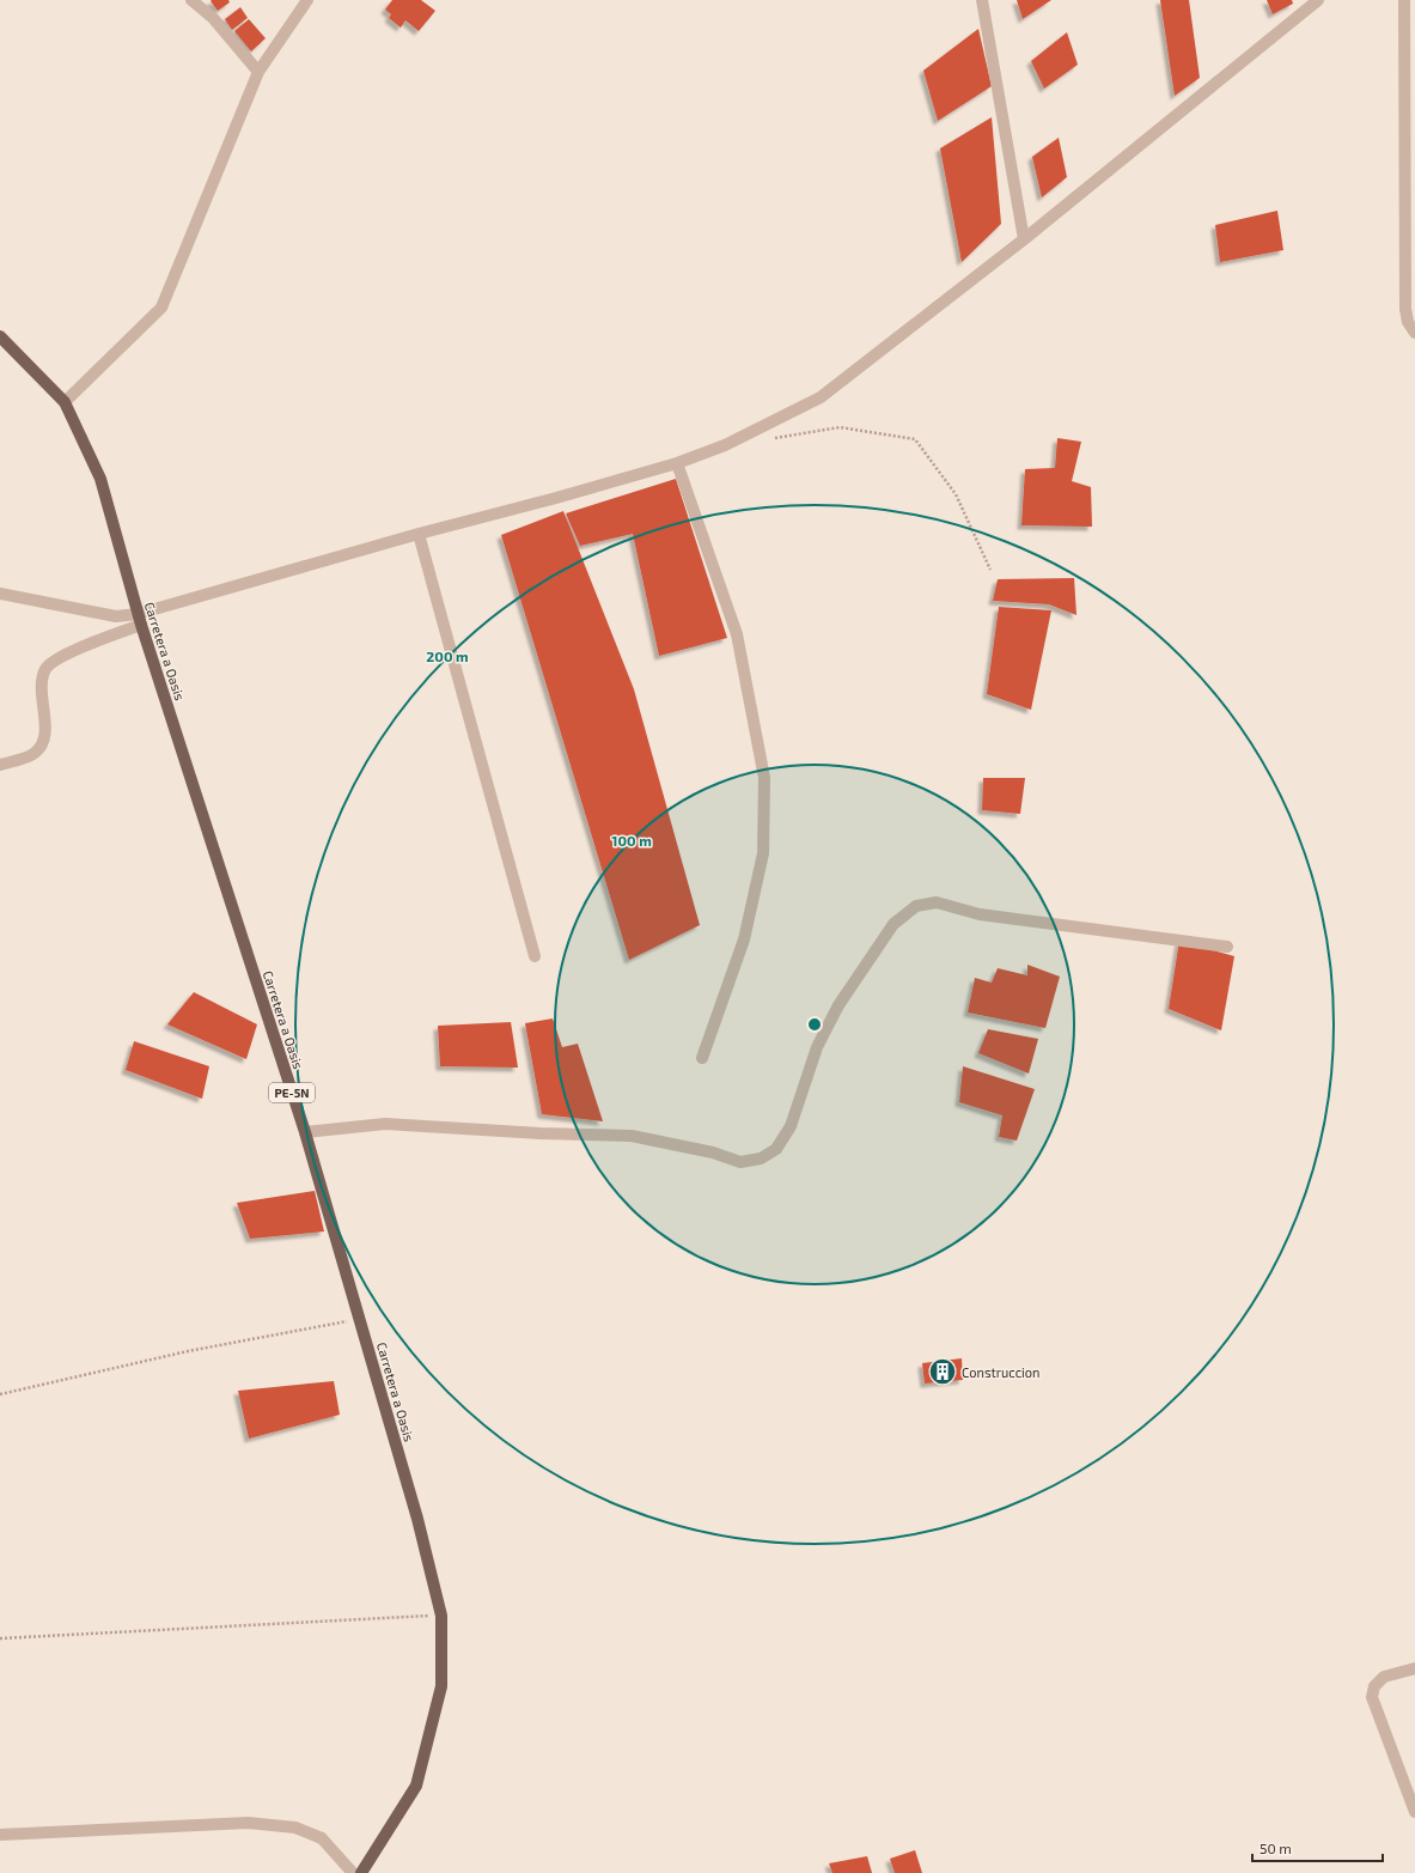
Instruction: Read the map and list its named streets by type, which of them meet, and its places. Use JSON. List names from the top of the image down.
{
  "streets": {
    "main road": ["Carretera a Oasis", "PE-5N"]
  },
  "places": {
    "building": ["Construccion"]
  },
  "scale_bar": "50 m",
  "rings": ["200 m", "100 m"]
}
